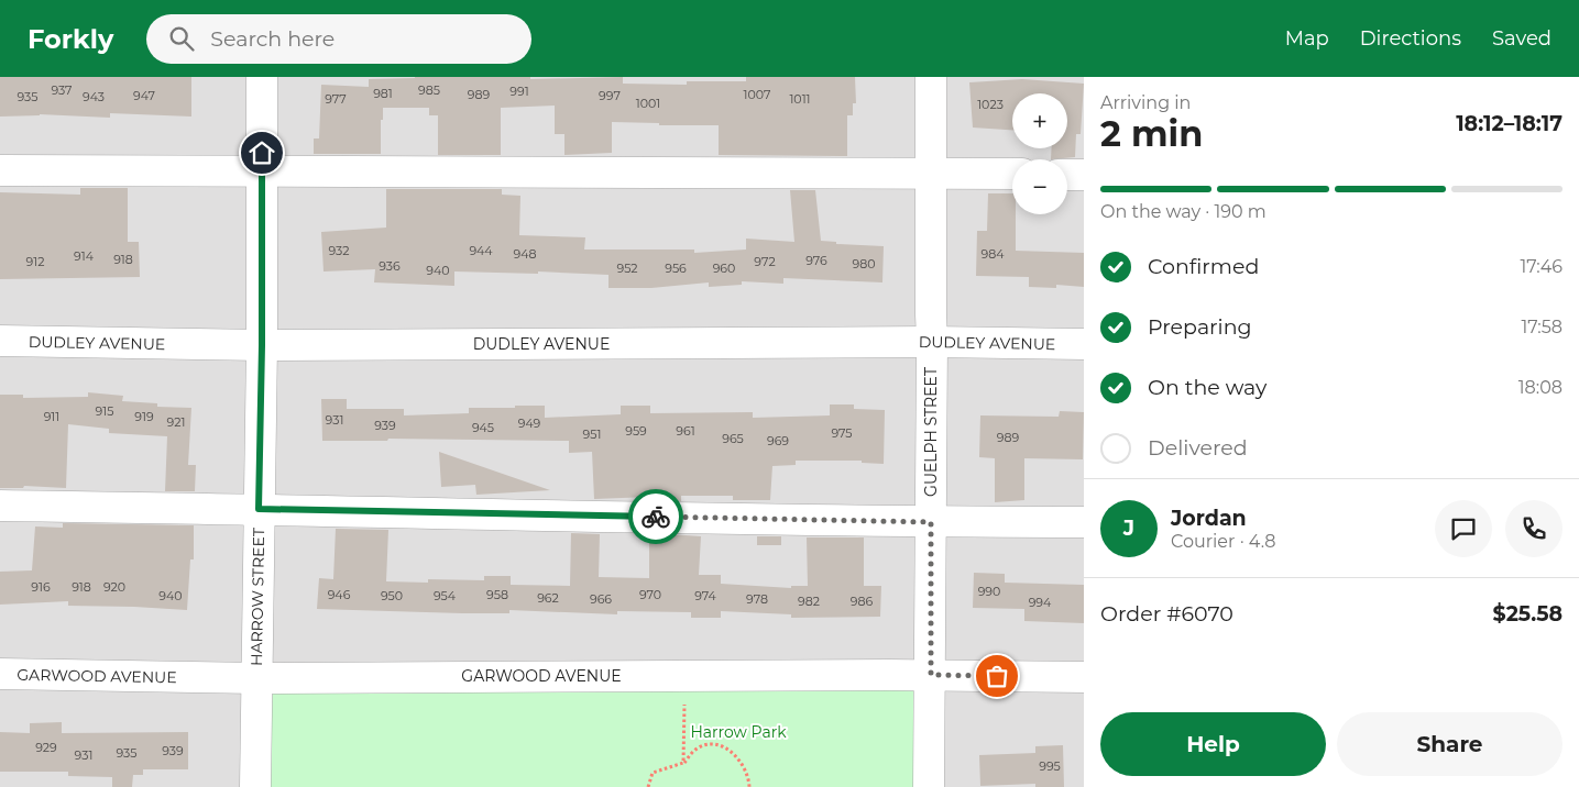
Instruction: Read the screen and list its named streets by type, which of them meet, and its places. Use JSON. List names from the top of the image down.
{
  "streets": {
    "street": [
      "DUDLEY AVENUE",
      "GUELPH STREET",
      "HARROW STREET",
      "GARWOOD AVENUE"
    ]
  },
  "crossings": [
    ["DUDLEY AVENUE", "GUELPH STREET"],
    ["DUDLEY AVENUE", "HARROW STREET"],
    ["GUELPH STREET", "GARWOOD AVENUE"],
    ["HARROW STREET", "GARWOOD AVENUE"]
  ],
  "parks": ["Harrow Park"],
  "house_numbers": [
    "937",
    "985",
    "991",
    "981",
    "989",
    "1007",
    "947",
    "997",
    "935",
    "943",
    "977",
    "1011",
    "1001",
    "1023",
    "932",
    "944",
    "948",
    "984",
    "914",
    "918",
    "976",
    "912",
    "972",
    "980",
    "936",
    "952",
    "956",
    "960",
    "940",
    "915",
    "911",
    "919",
    "931",
    "921",
    "949",
    "939",
    "945",
    "959",
    "961",
    "975",
    "951",
    "989",
    "965",
    "969",
    "916",
    "918",
    "920",
    "990",
    "946",
    "958",
    "970",
    "940",
    "950",
    "954",
    "974",
    "962",
    "966",
    "978",
    "982",
    "986",
    "994",
    "929",
    "939",
    "935",
    "931",
    "995"
  ],
  "page": {
    "header": "Forkly",
    "search": "Search here",
    "nav": ["Map", "Directions", "Saved"],
    "heading": ["2 min", "Arriving in", "18:12–18:17"],
    "panel": [
      "Jordan",
      "Courier · 4.8",
      "Order #6070",
      "$25.58"
    ],
    "map_buttons": ["+", "−"],
    "bar": "On the way · 190 m",
    "list": [
      ["Confirmed", "17:46"],
      ["Preparing", "17:58"],
      ["On the way", "18:08"],
      "Delivered"
    ],
    "round": "J",
    "buttons": ["Help", "Share"]
  }
}
